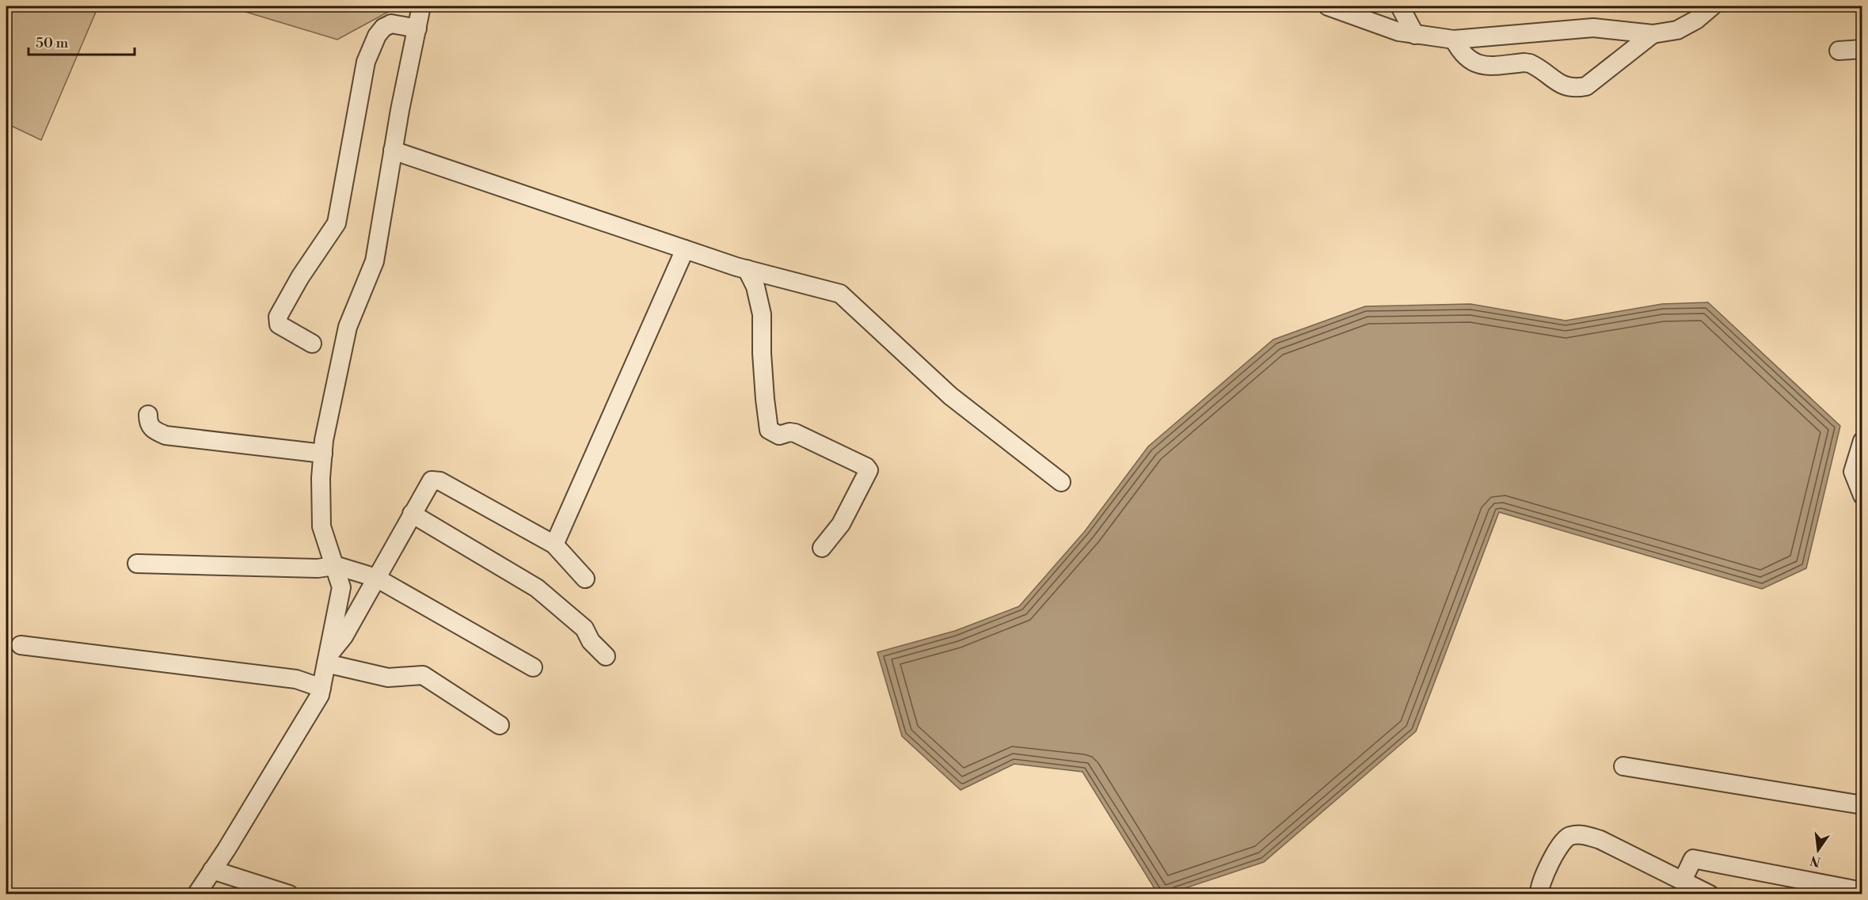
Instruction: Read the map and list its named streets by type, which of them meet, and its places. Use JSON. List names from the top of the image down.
{
  "scale_bar": "50 m",
  "north": "bottom"
}
